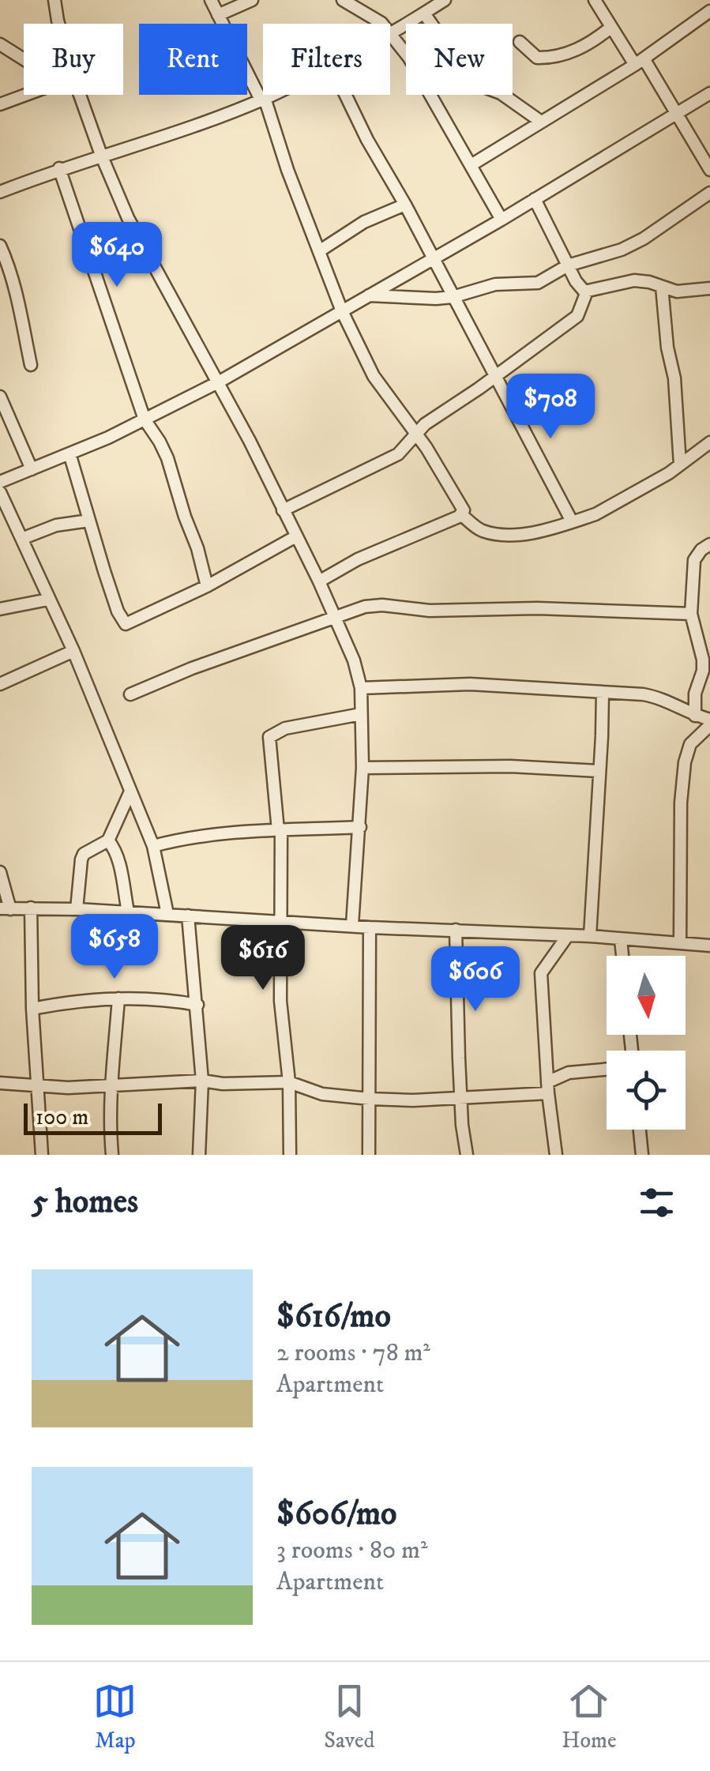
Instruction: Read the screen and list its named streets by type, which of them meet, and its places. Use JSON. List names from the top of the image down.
{
  "scale_bar": "100 m",
  "north": "bottom",
  "page": {
    "chip": [
      "Buy",
      "Rent",
      "Filters",
      "New"
    ],
    "price": [
      "$640",
      "$708",
      "$658",
      "$616",
      "$606"
    ],
    "scale": "100 m",
    "heading": "5 homes",
    "list": [
      {
        "name": "$616/mo",
        "note": "2 rooms · 78 m² · Apartment"
      },
      {
        "name": "$606/mo",
        "note": "3 rooms · 80 m² · Apartment"
      }
    ],
    "tabs": ["Map", "Saved", "Home"]
  }
}
